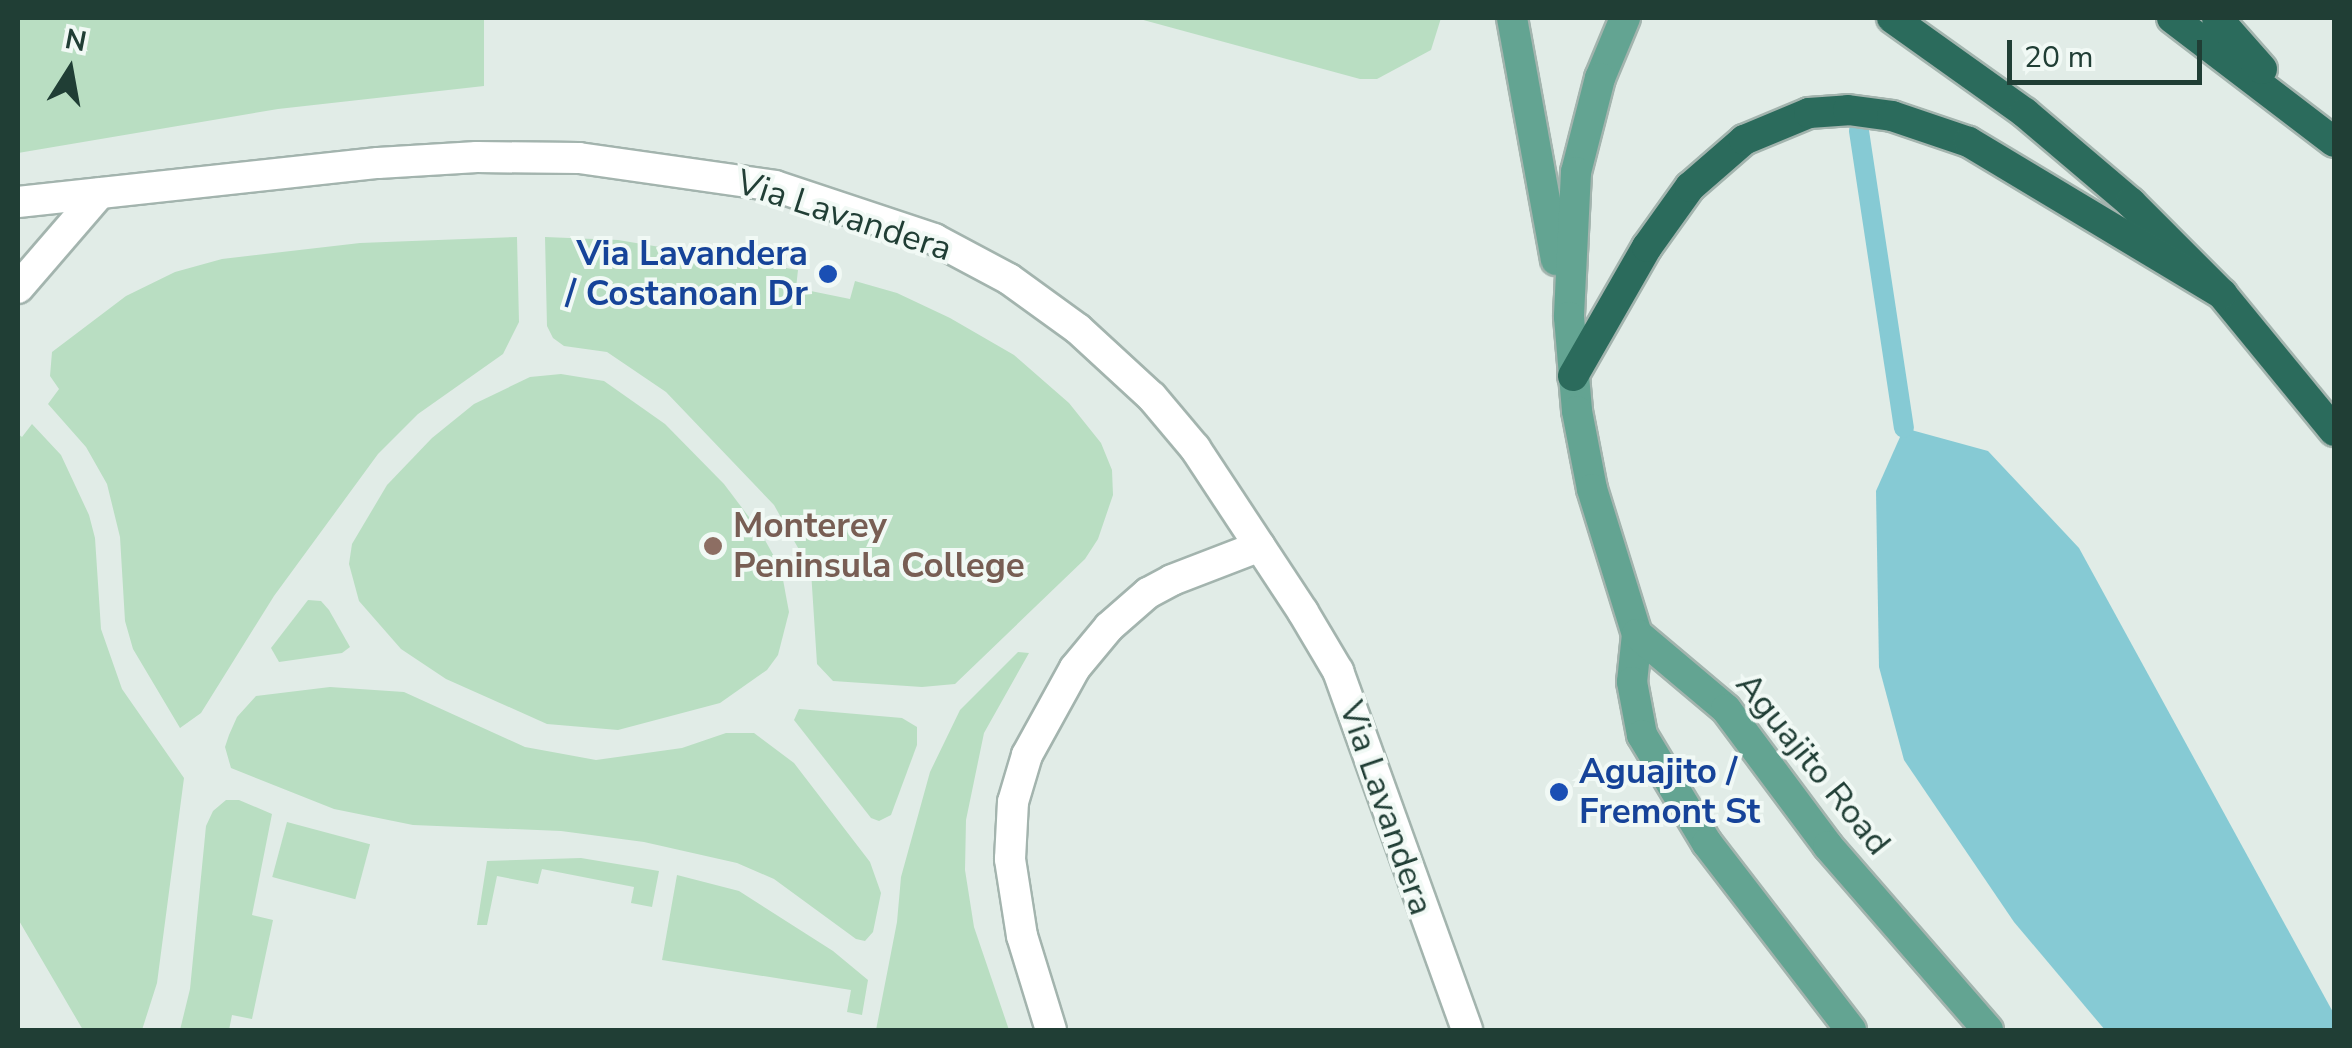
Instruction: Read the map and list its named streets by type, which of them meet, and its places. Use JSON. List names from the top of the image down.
{
  "streets": {
    "main road": ["Aguajito Road"],
    "street": ["Via Lavandera"]
  },
  "places": ["Via Lavandera / Costanoan Dr", "Monterey Peninsula College", "Aguajito / Fremont St"],
  "scale_bar": "20 m",
  "north": "top"
}
